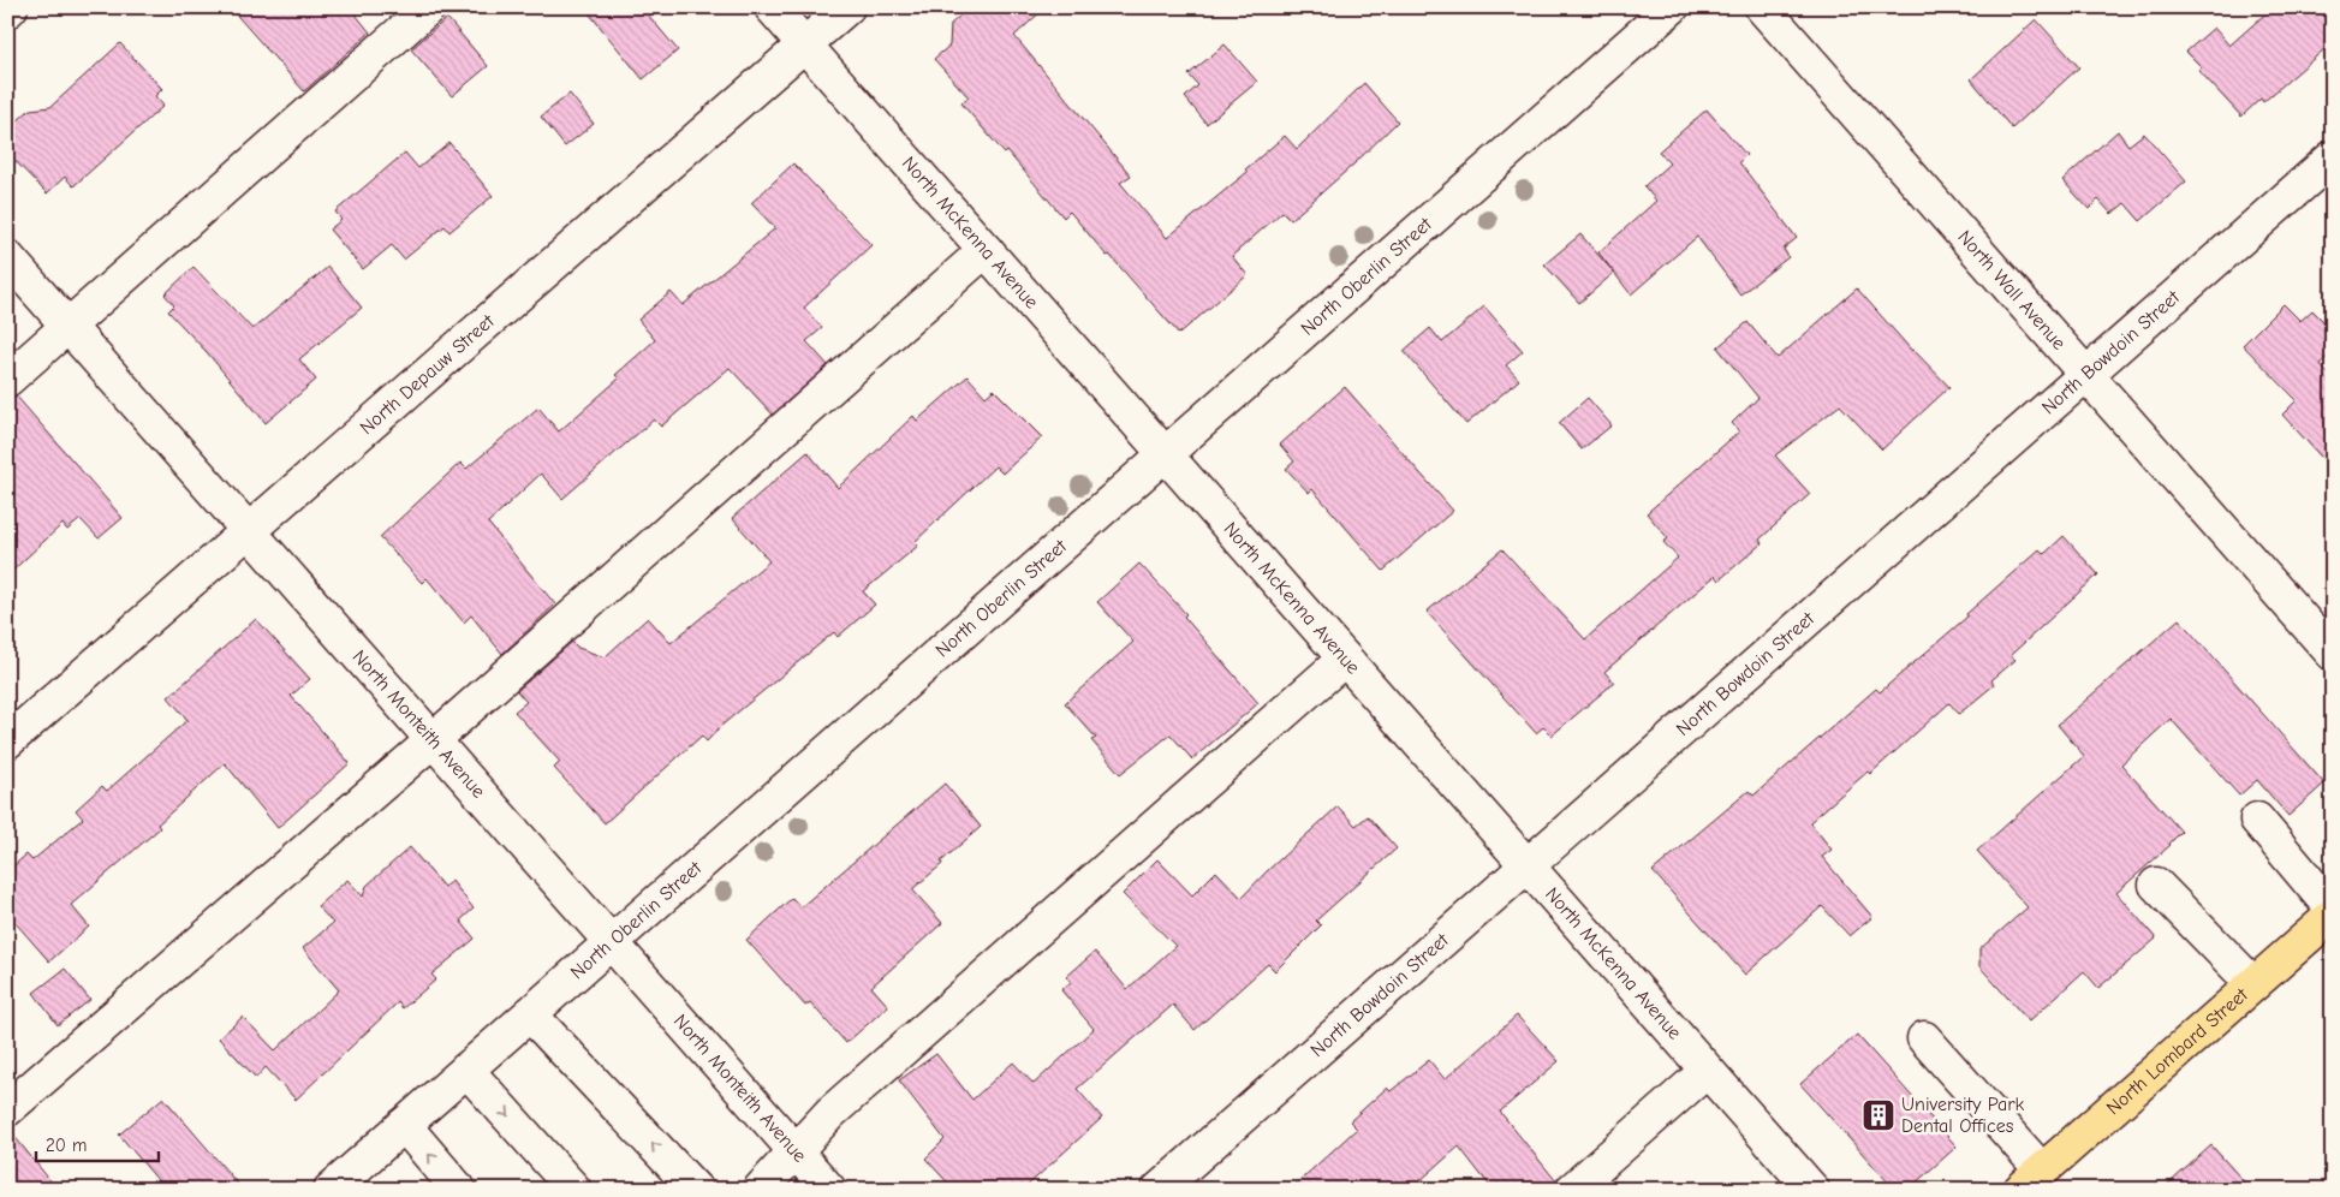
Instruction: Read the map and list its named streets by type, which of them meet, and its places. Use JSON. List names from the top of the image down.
{
  "streets": {
    "main road": ["North Lombard Street"],
    "street": [
      "North McKenna Avenue",
      "North Oberlin Street",
      "North Wall Avenue",
      "North Bowdoin Street",
      "North Depauw Street",
      "North Monteith Avenue"
    ]
  },
  "crossings": [
    ["North McKenna Avenue", "North Oberlin Street"],
    ["North McKenna Avenue", "North Bowdoin Street"],
    ["North McKenna Avenue", "North Depauw Street"],
    ["North Oberlin Street", "North Monteith Avenue"],
    ["North Wall Avenue", "North Bowdoin Street"],
    ["North Depauw Street", "North Monteith Avenue"]
  ],
  "places": {
    "building": ["University Park Dental Offices"]
  },
  "scale_bar": "20 m"
}
